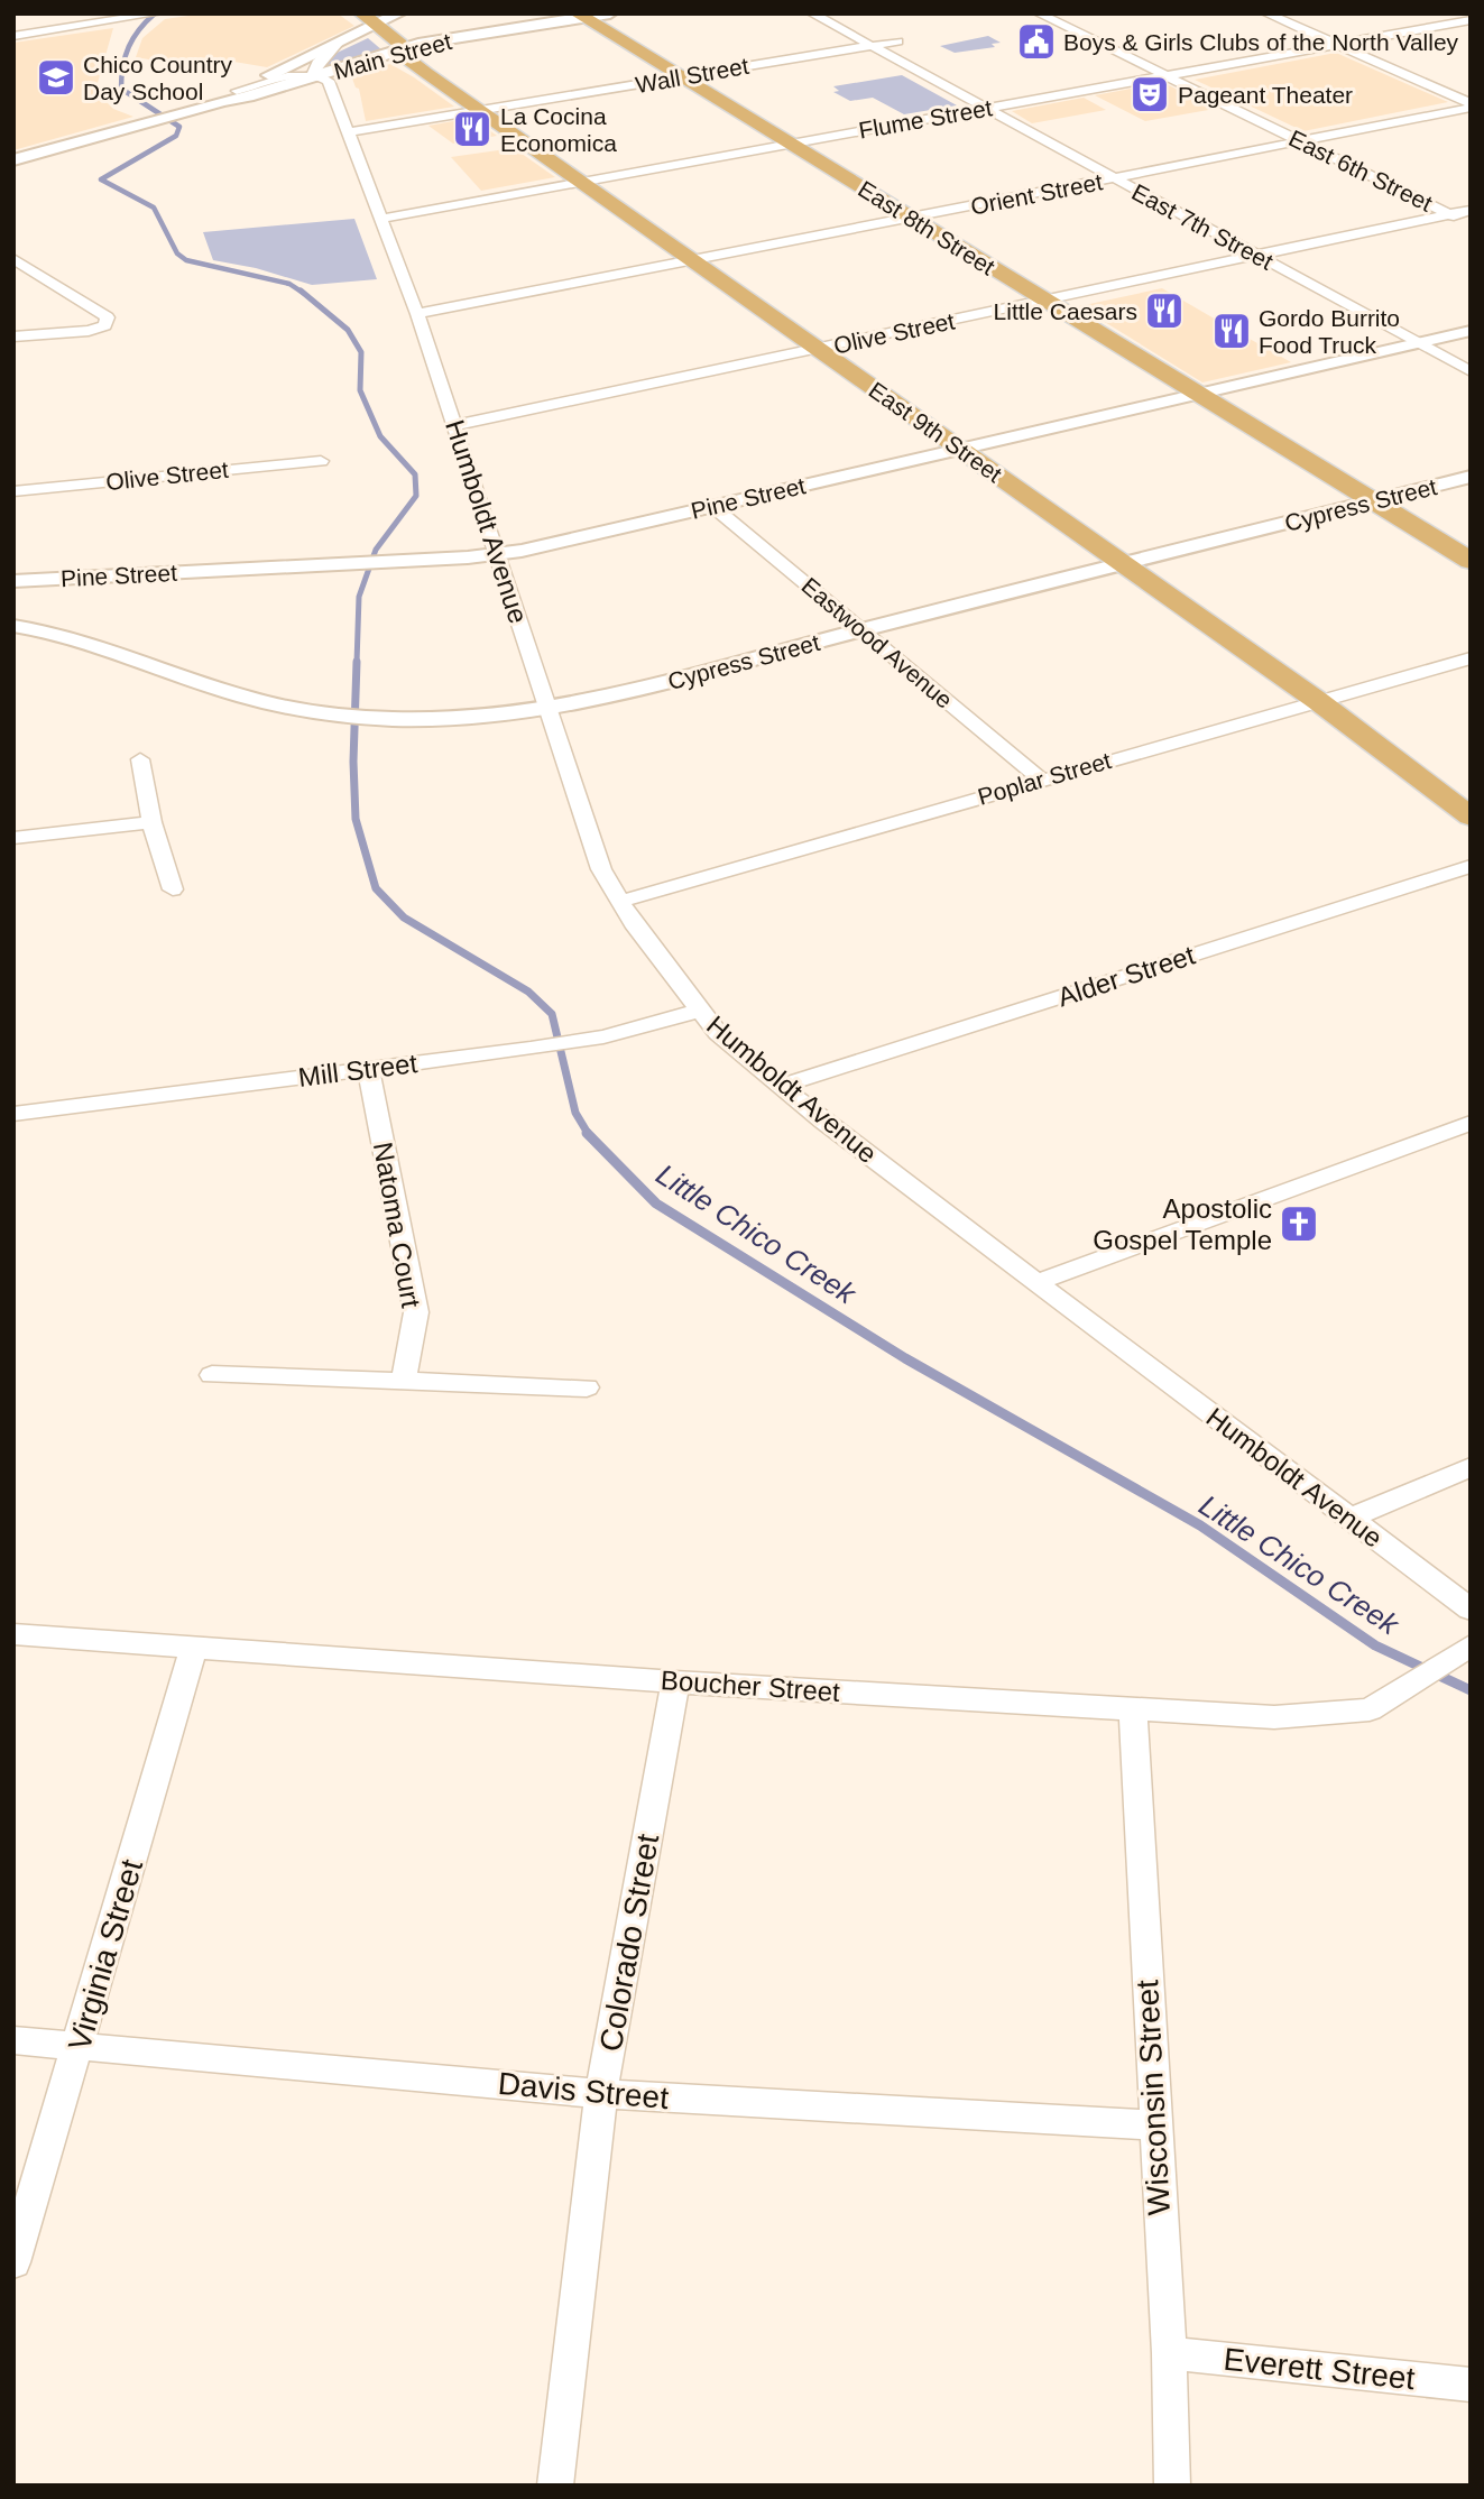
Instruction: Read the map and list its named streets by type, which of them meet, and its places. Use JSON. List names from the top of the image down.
{
  "streets": {
    "main road": ["Main Street", "East 8th Street", "East 9th Street"],
    "street": [
      "Wall Street",
      "Flume Street",
      "East 6th Street",
      "Orient Street",
      "East 7th Street",
      "Olive Street",
      "Pine Street",
      "Cypress Street",
      "Humboldt Avenue",
      "Eastwood Avenue",
      "Poplar Street",
      "Alder Street",
      "Mill Street",
      "Natoma Court",
      "Boucher Street",
      "Colorado Street",
      "Virginia Street",
      "Davis Street",
      "Wisconsin Street",
      "Everett Street"
    ]
  },
  "crossings": [
    ["Main Street", "East 8th Street"],
    ["Main Street", "East 9th Street"],
    ["Main Street", "Humboldt Avenue"],
    ["Wall Street", "East 7th Street"],
    ["Wall Street", "East 8th Street"],
    ["Wall Street", "East 9th Street"],
    ["Wall Street", "Humboldt Avenue"],
    ["Flume Street", "East 6th Street"],
    ["Flume Street", "East 7th Street"],
    ["Flume Street", "East 8th Street"],
    ["Flume Street", "East 9th Street"],
    ["Flume Street", "Humboldt Avenue"],
    ["East 6th Street", "Orient Street"],
    ["East 6th Street", "Olive Street"],
    ["Orient Street", "East 7th Street"],
    ["Orient Street", "East 8th Street"],
    ["Orient Street", "East 9th Street"],
    ["Orient Street", "Humboldt Avenue"],
    ["East 7th Street", "Olive Street"],
    ["East 7th Street", "Pine Street"],
    ["East 8th Street", "Olive Street"],
    ["East 8th Street", "Pine Street"],
    ["East 8th Street", "Cypress Street"],
    ["Olive Street", "East 9th Street"],
    ["Olive Street", "Humboldt Avenue"],
    ["East 9th Street", "Pine Street"],
    ["East 9th Street", "Cypress Street"],
    ["East 9th Street", "Poplar Street"],
    ["Pine Street", "Humboldt Avenue"],
    ["Pine Street", "Eastwood Avenue"],
    ["Cypress Street", "Humboldt Avenue"],
    ["Cypress Street", "Eastwood Avenue"],
    ["Humboldt Avenue", "Poplar Street"],
    ["Humboldt Avenue", "Alder Street"],
    ["Humboldt Avenue", "Mill Street"],
    ["Eastwood Avenue", "Poplar Street"],
    ["Mill Street", "Natoma Court"],
    ["Boucher Street", "Colorado Street"],
    ["Boucher Street", "Virginia Street"],
    ["Boucher Street", "Wisconsin Street"],
    ["Colorado Street", "Davis Street"],
    ["Virginia Street", "Davis Street"],
    ["Davis Street", "Wisconsin Street"],
    ["Wisconsin Street", "Everett Street"]
  ],
  "water": ["Little Chico Creek"],
  "places": {
    "public building": ["Boys & Girls Clubs of the North Valley"],
    "school or university": ["Chico Country Day School"],
    "theatre": ["Pageant Theater"],
    "restaurant": ["La Cocina Economica", "Little Caesars", "Gordo Burrito Food Truck"],
    "church": ["Apostolic Gospel Temple"]
  }
}
